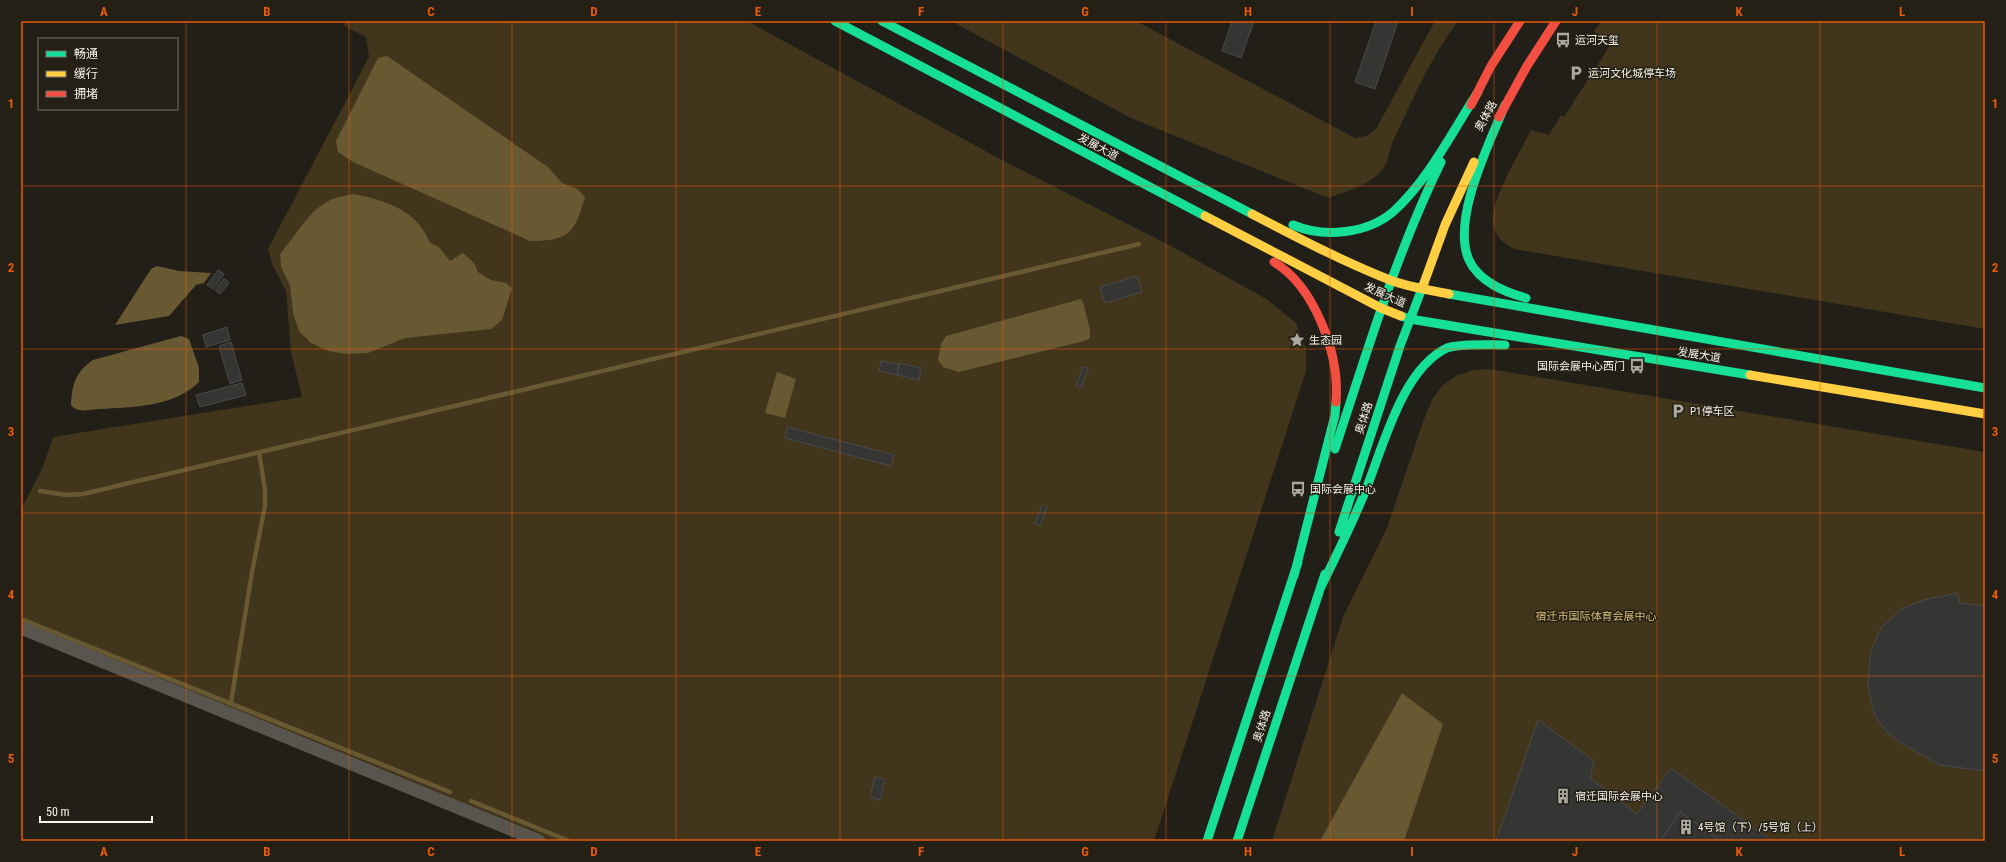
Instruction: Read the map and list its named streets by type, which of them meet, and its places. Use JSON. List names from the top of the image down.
{
  "streets": {
    "main road": ["奥体路", "发展大道"]
  },
  "crossings": [
    ["奥体路", "发展大道"]
  ],
  "parks": ["宿迁市国际体育会展中心"],
  "places": {
    "bus stop": ["运河天玺", "国际会展中心西门", "国际会展中心"],
    "parking": ["运河文化城停车场", "P1停车区"],
    "place": ["生态园"],
    "building": ["宿迁国际会展中心", "4号馆（下）/5号馆（上）"]
  },
  "legend": ["畅通", "缓行", "拥堵"],
  "scale_bar": "50 m",
  "grid": {
    "columns": [
      "A",
      "B",
      "C",
      "D",
      "E",
      "F",
      "G",
      "H",
      "I",
      "J",
      "K",
      "L"
    ],
    "rows": [
      "1",
      "2",
      "3",
      "4",
      "5"
    ]
  }
}
